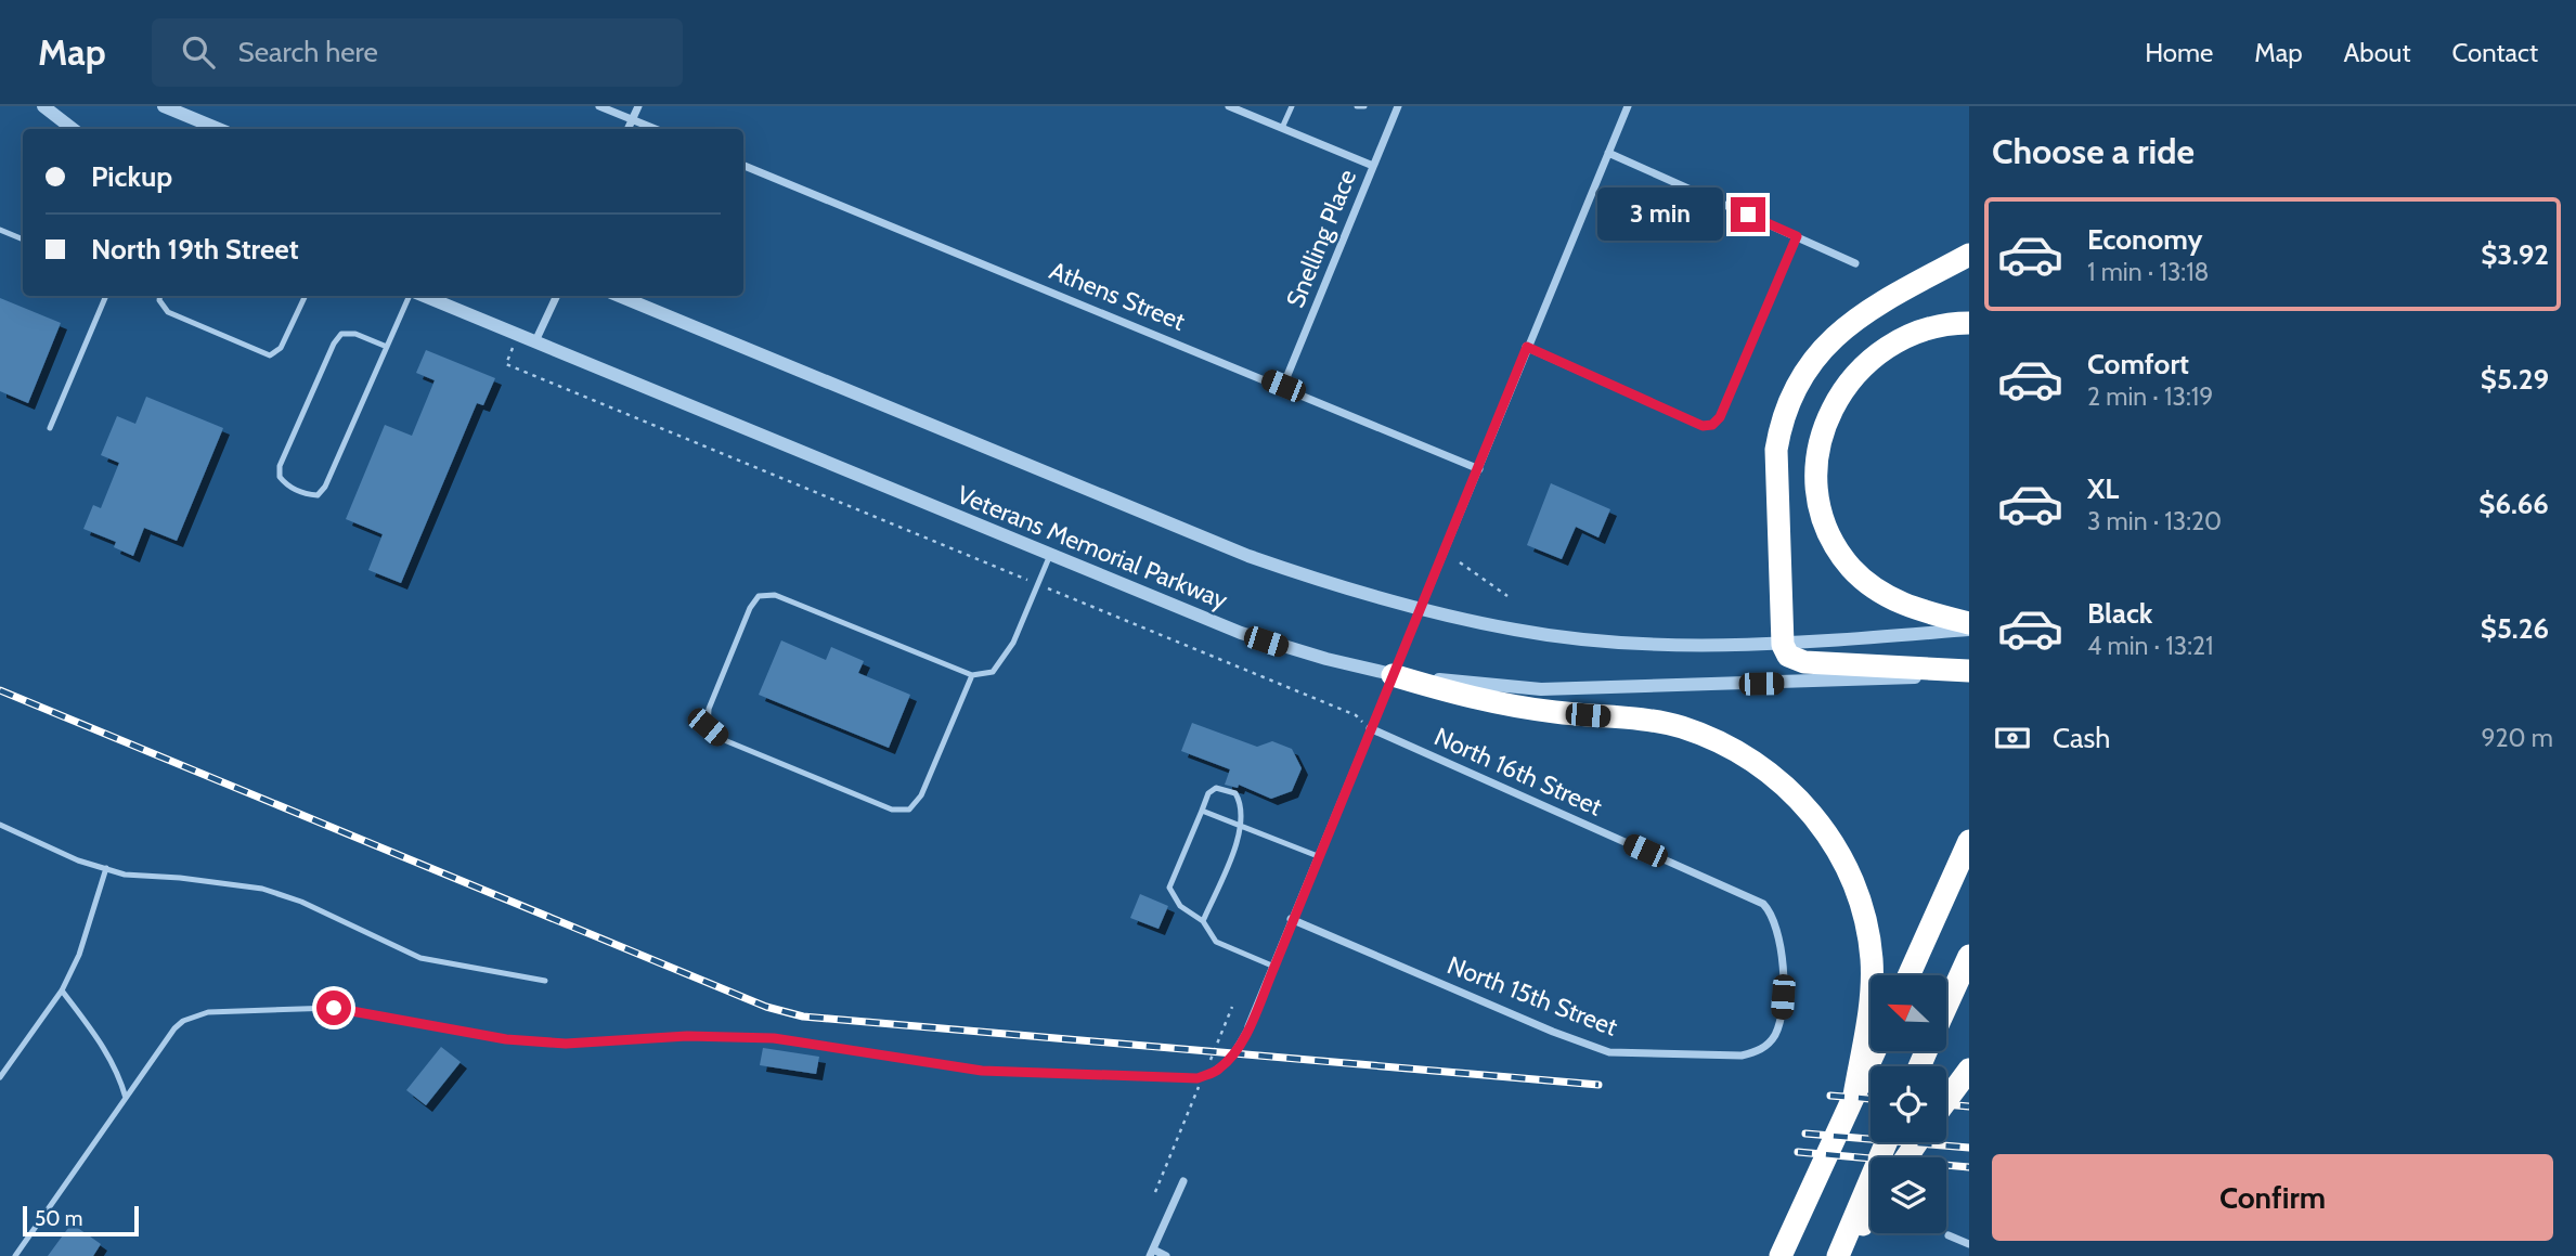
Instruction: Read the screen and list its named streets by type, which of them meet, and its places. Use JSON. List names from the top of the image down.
{
  "streets": {
    "street": [
      "Snelling Place",
      "Athens Street",
      "Veterans Memorial Parkway",
      "North 16th Street",
      "North 15th Street"
    ]
  },
  "crossings": [
    ["Snelling Place", "Athens Street"],
    ["North 16th Street", "North 15th Street"]
  ],
  "scale_bar": "50 m",
  "north": "top left",
  "page": {
    "header": "Map",
    "search": "Search here",
    "nav": [
      "Home",
      "Map",
      "About",
      "Contact"
    ],
    "heading": "Choose a ride",
    "banner": ["Pickup", "North 19th Street"],
    "bubble": "3 min",
    "list": [
      {
        "name": "Economy",
        "note": "1 min · 13:18",
        "value": "$3.92"
      },
      {
        "name": "Comfort",
        "note": "2 min · 13:19",
        "value": "$5.29"
      },
      {
        "name": "XL",
        "note": "3 min · 13:20",
        "value": "$6.66"
      },
      {
        "name": "Black",
        "note": "4 min · 13:21",
        "value": "$5.26"
      }
    ],
    "pay": ["Cash", "920 m"],
    "buttons": "Confirm",
    "scale": "50 m"
  }
}
